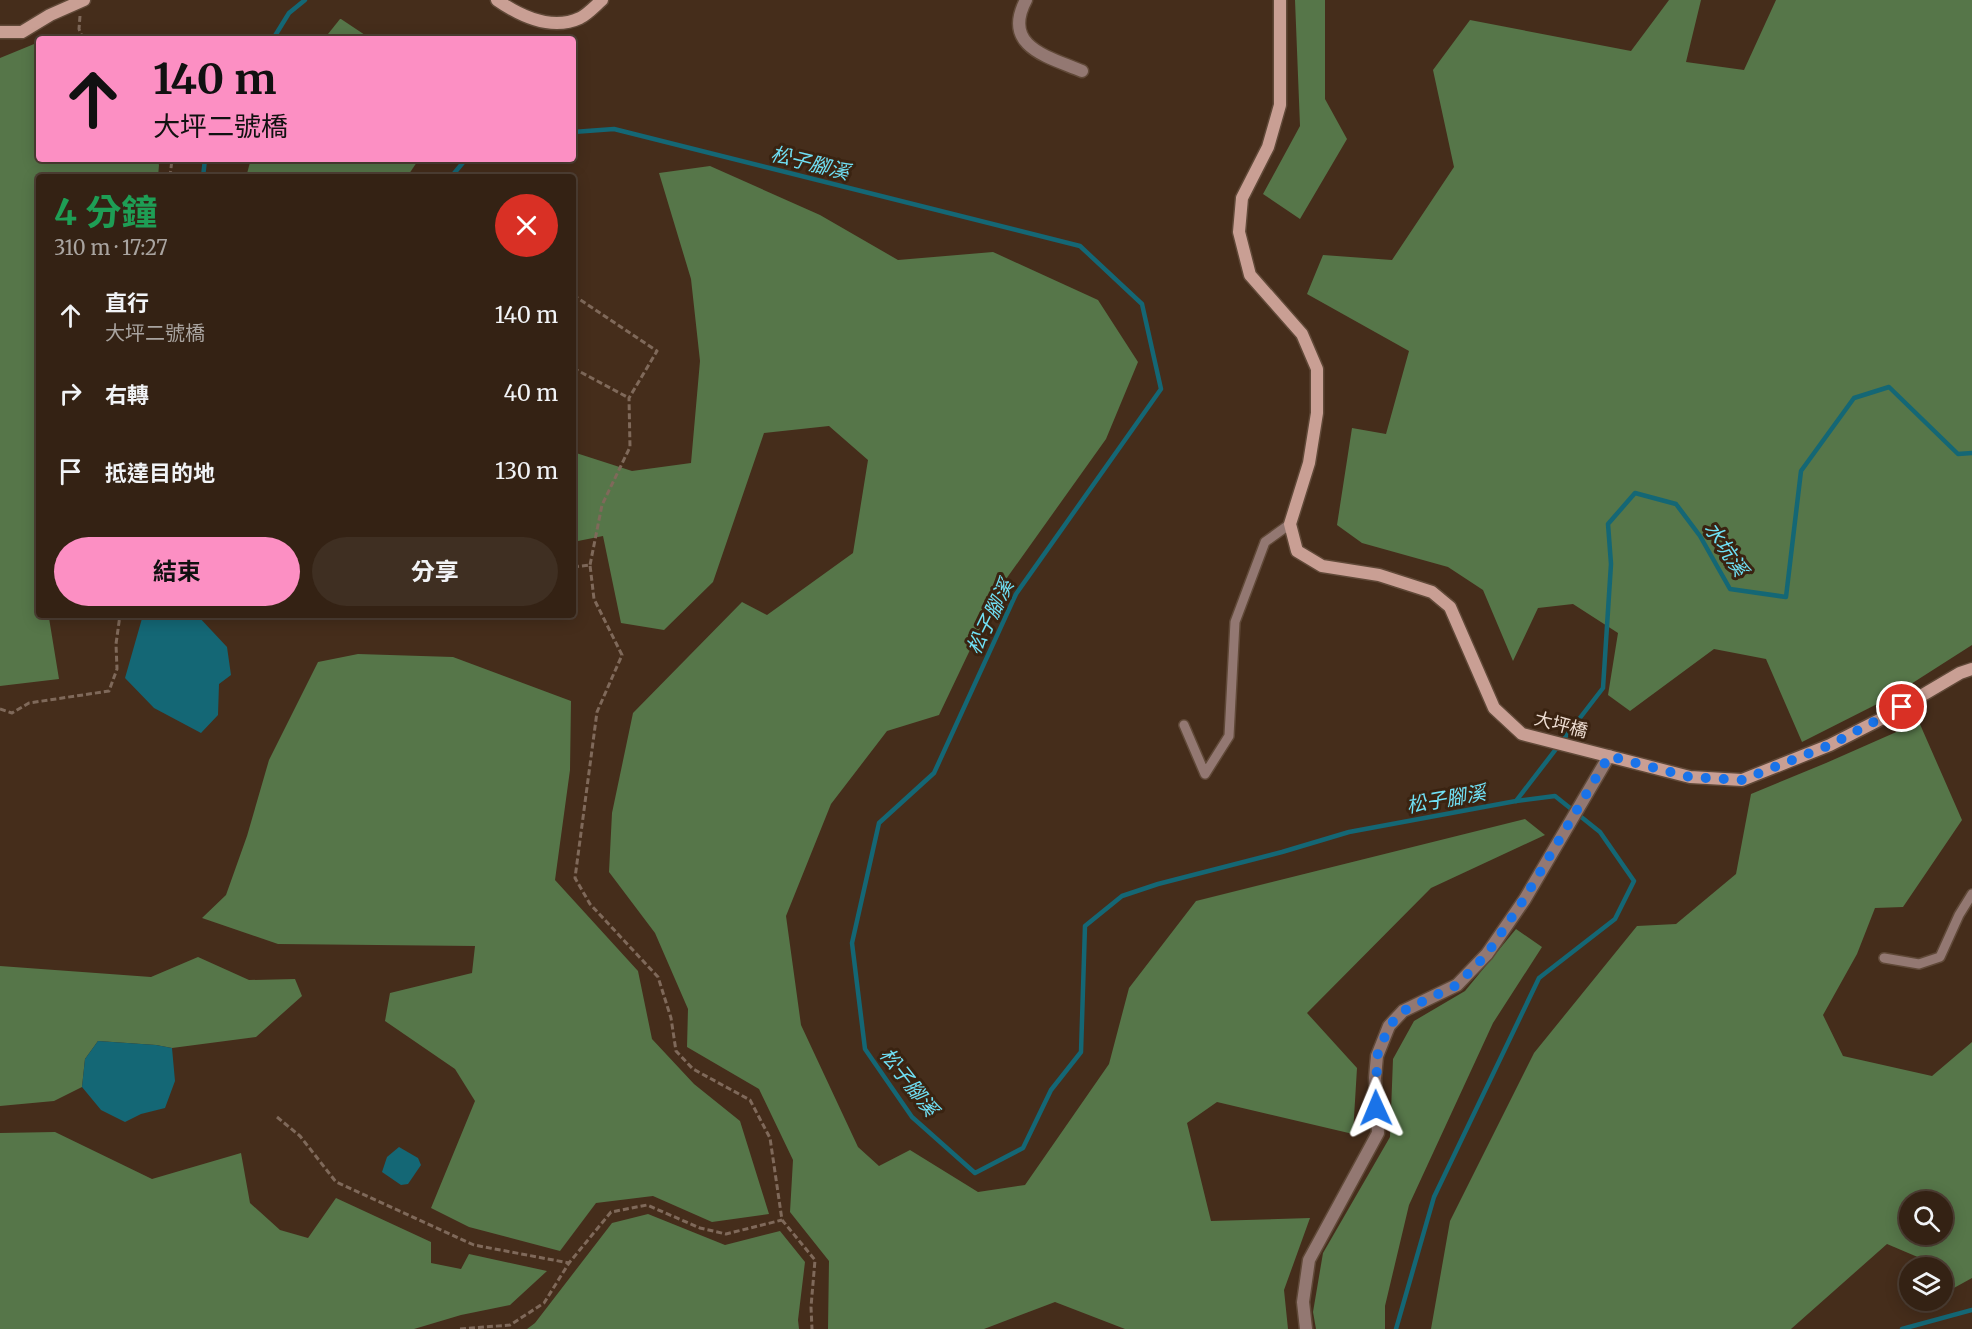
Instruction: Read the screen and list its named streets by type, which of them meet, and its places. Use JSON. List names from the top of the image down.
{
  "streets": {
    "street": ["大坪橋"]
  },
  "water": ["松子腳溪", "水坑溪"],
  "page": {
    "turn": ["140 m", "大坪二號橋"],
    "heading": ["4 分鐘", "310 m · 17:27"],
    "list": [
      {
        "name": "直行",
        "note": "大坪二號橋",
        "value": "140 m"
      },
      {
        "name": "右轉",
        "value": "40 m"
      },
      {
        "name": "抵達目的地",
        "value": "130 m"
      }
    ],
    "buttons": ["結束", "分享"]
  }
}
